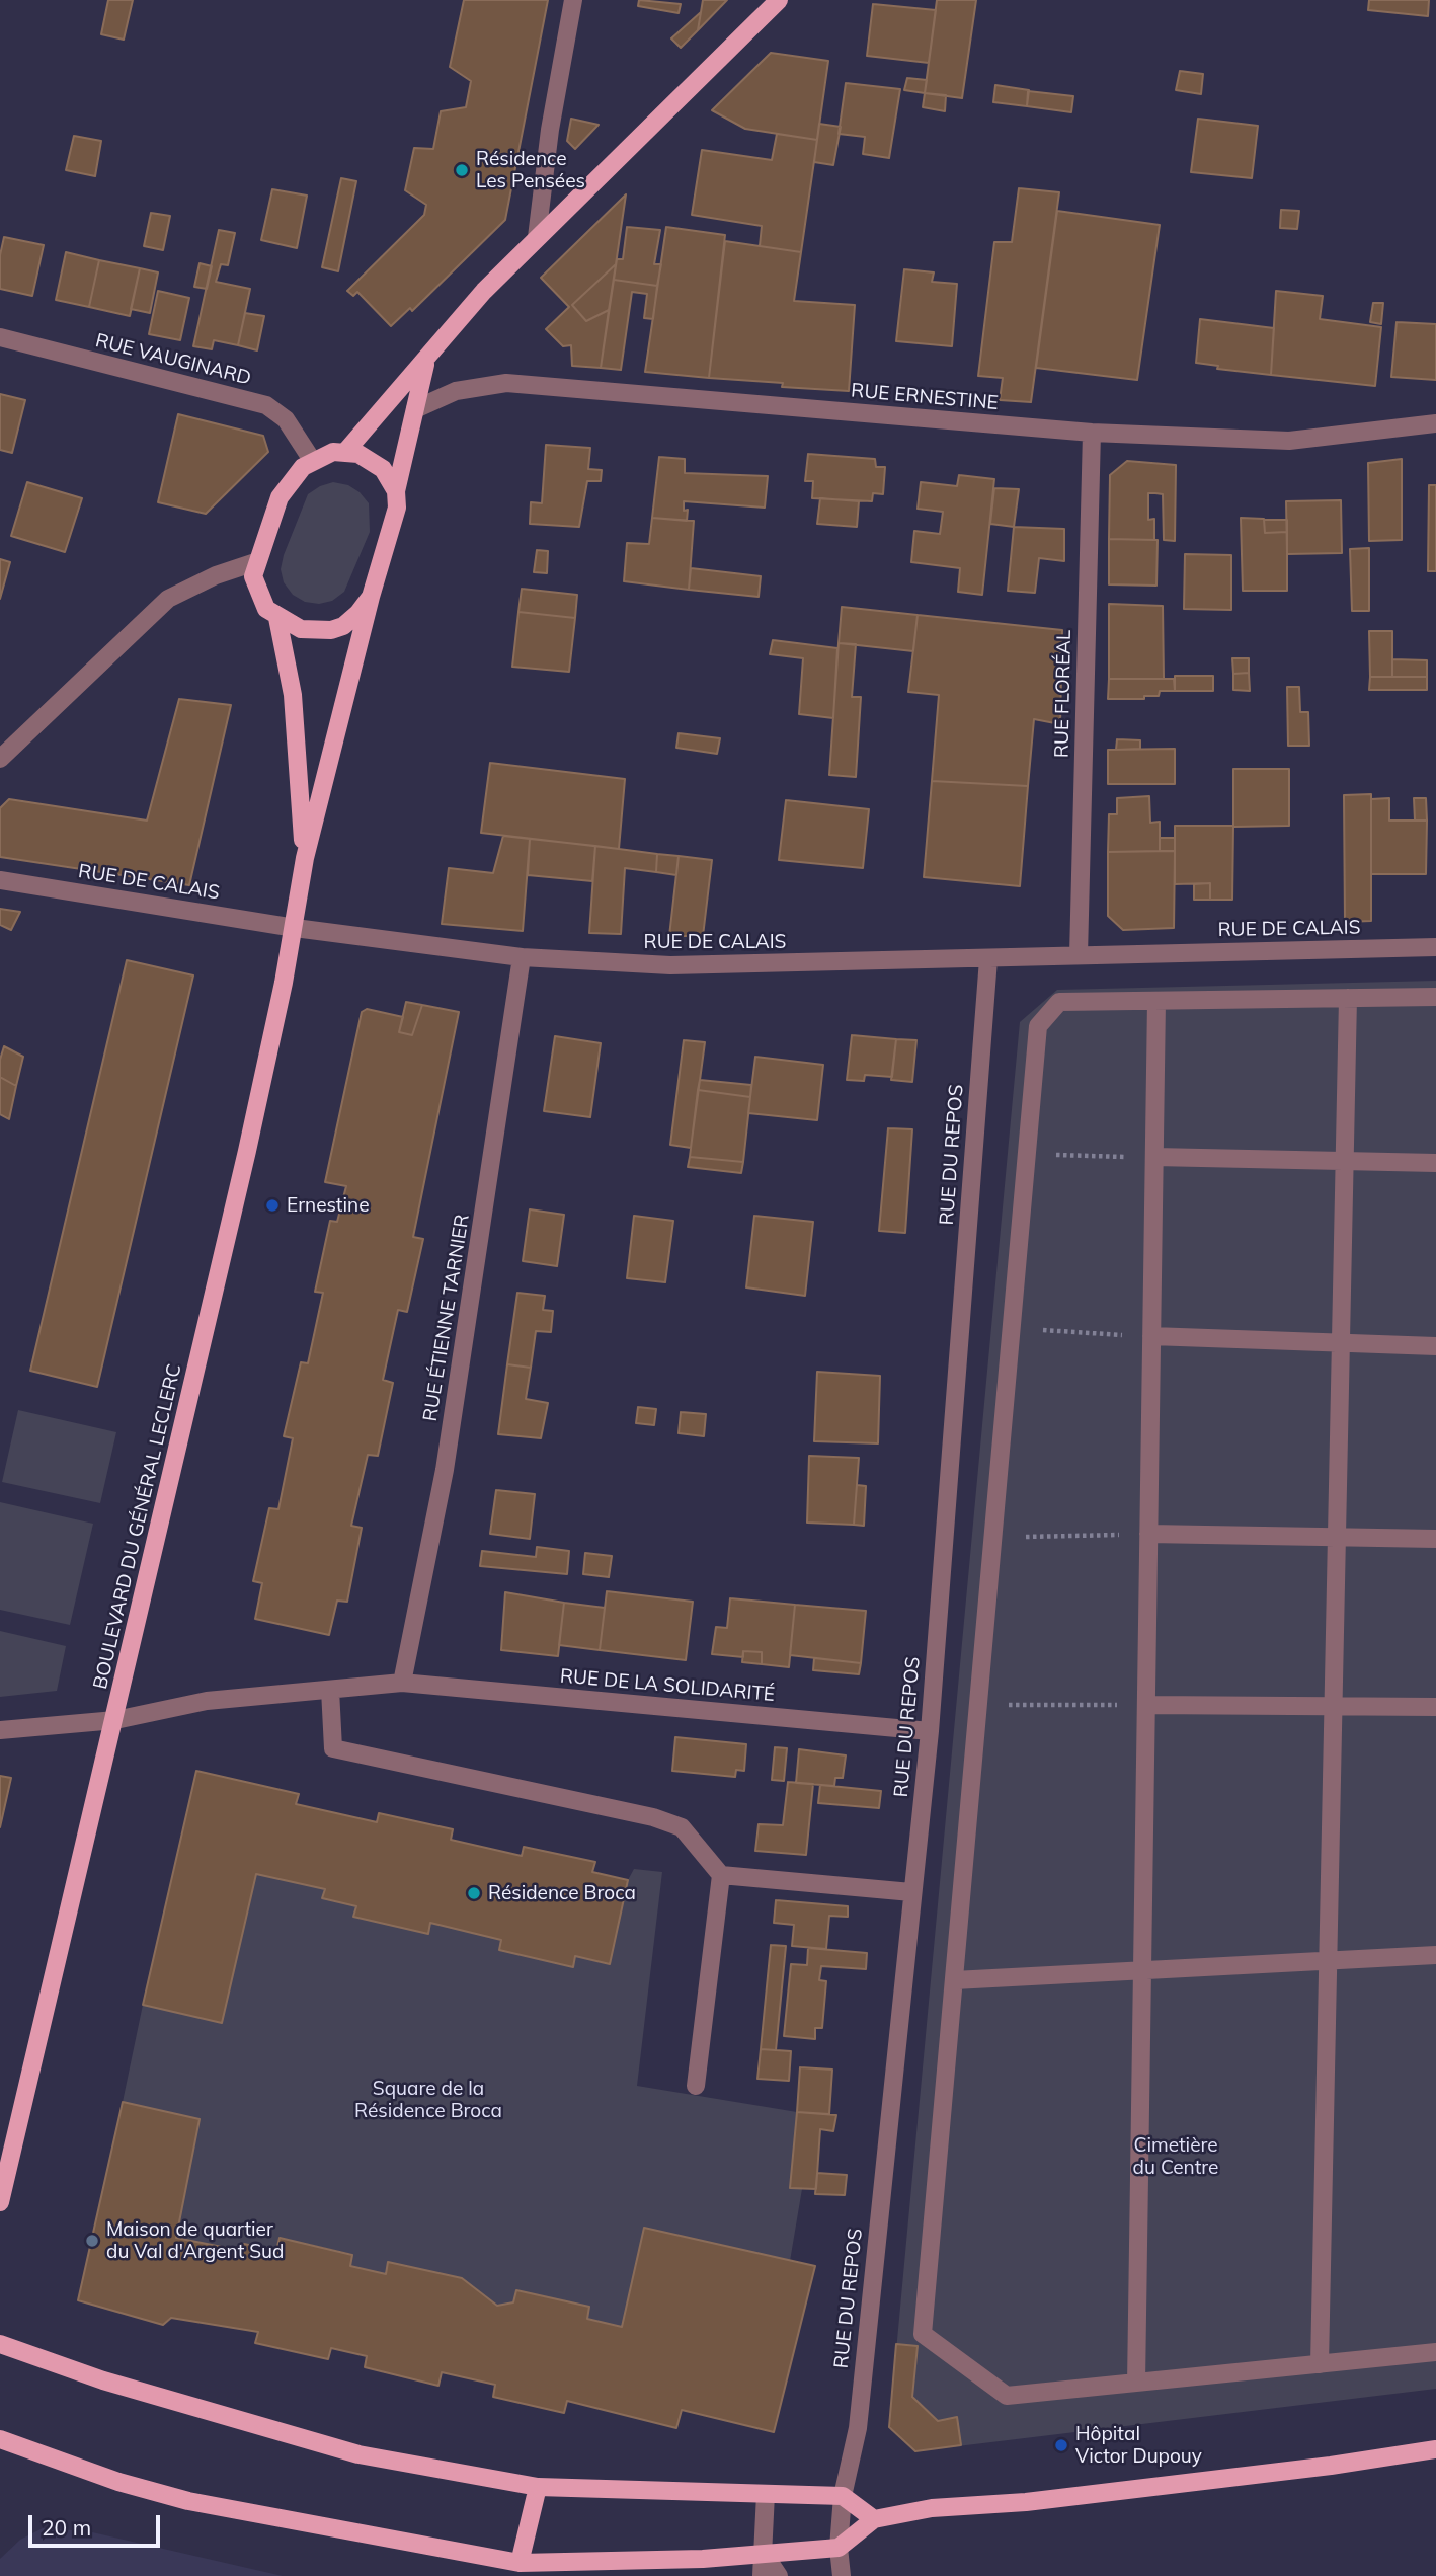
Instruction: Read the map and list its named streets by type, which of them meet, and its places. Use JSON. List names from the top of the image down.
{
  "streets": {
    "main road": ["BOULEVARD DU GÉNÉRAL LECLERC"],
    "street": [
      "RUE VAUGINARD",
      "RUE ERNESTINE",
      "RUE FLORÉAL",
      "RUE DE CALAIS",
      "RUE DU REPOS",
      "RUE ÉTIENNE TARNIER",
      "RUE DE LA SOLIDARITÉ"
    ]
  },
  "crossings": [
    ["RUE VAUGINARD", "BOULEVARD DU GÉNÉRAL LECLERC"],
    ["RUE ERNESTINE", "RUE FLORÉAL"],
    ["RUE FLORÉAL", "RUE DE CALAIS"],
    ["RUE DE CALAIS", "RUE DU REPOS"],
    ["RUE DE CALAIS", "RUE ÉTIENNE TARNIER"],
    ["RUE DE CALAIS", "BOULEVARD DU GÉNÉRAL LECLERC"],
    ["RUE DU REPOS", "RUE DE LA SOLIDARITÉ"],
    ["RUE ÉTIENNE TARNIER", "RUE DE LA SOLIDARITÉ"],
    ["BOULEVARD DU GÉNÉRAL LECLERC", "RUE DE LA SOLIDARITÉ"]
  ],
  "parks": ["Square de la Résidence Broca", "Cimetière du Centre"],
  "places": [
    "Résidence Les Pensées",
    "Ernestine",
    "Résidence Broca",
    "Maison de quartier du Val d'Argent Sud",
    "Hôpital Victor Dupouy"
  ],
  "scale_bar": "20 m"
}
